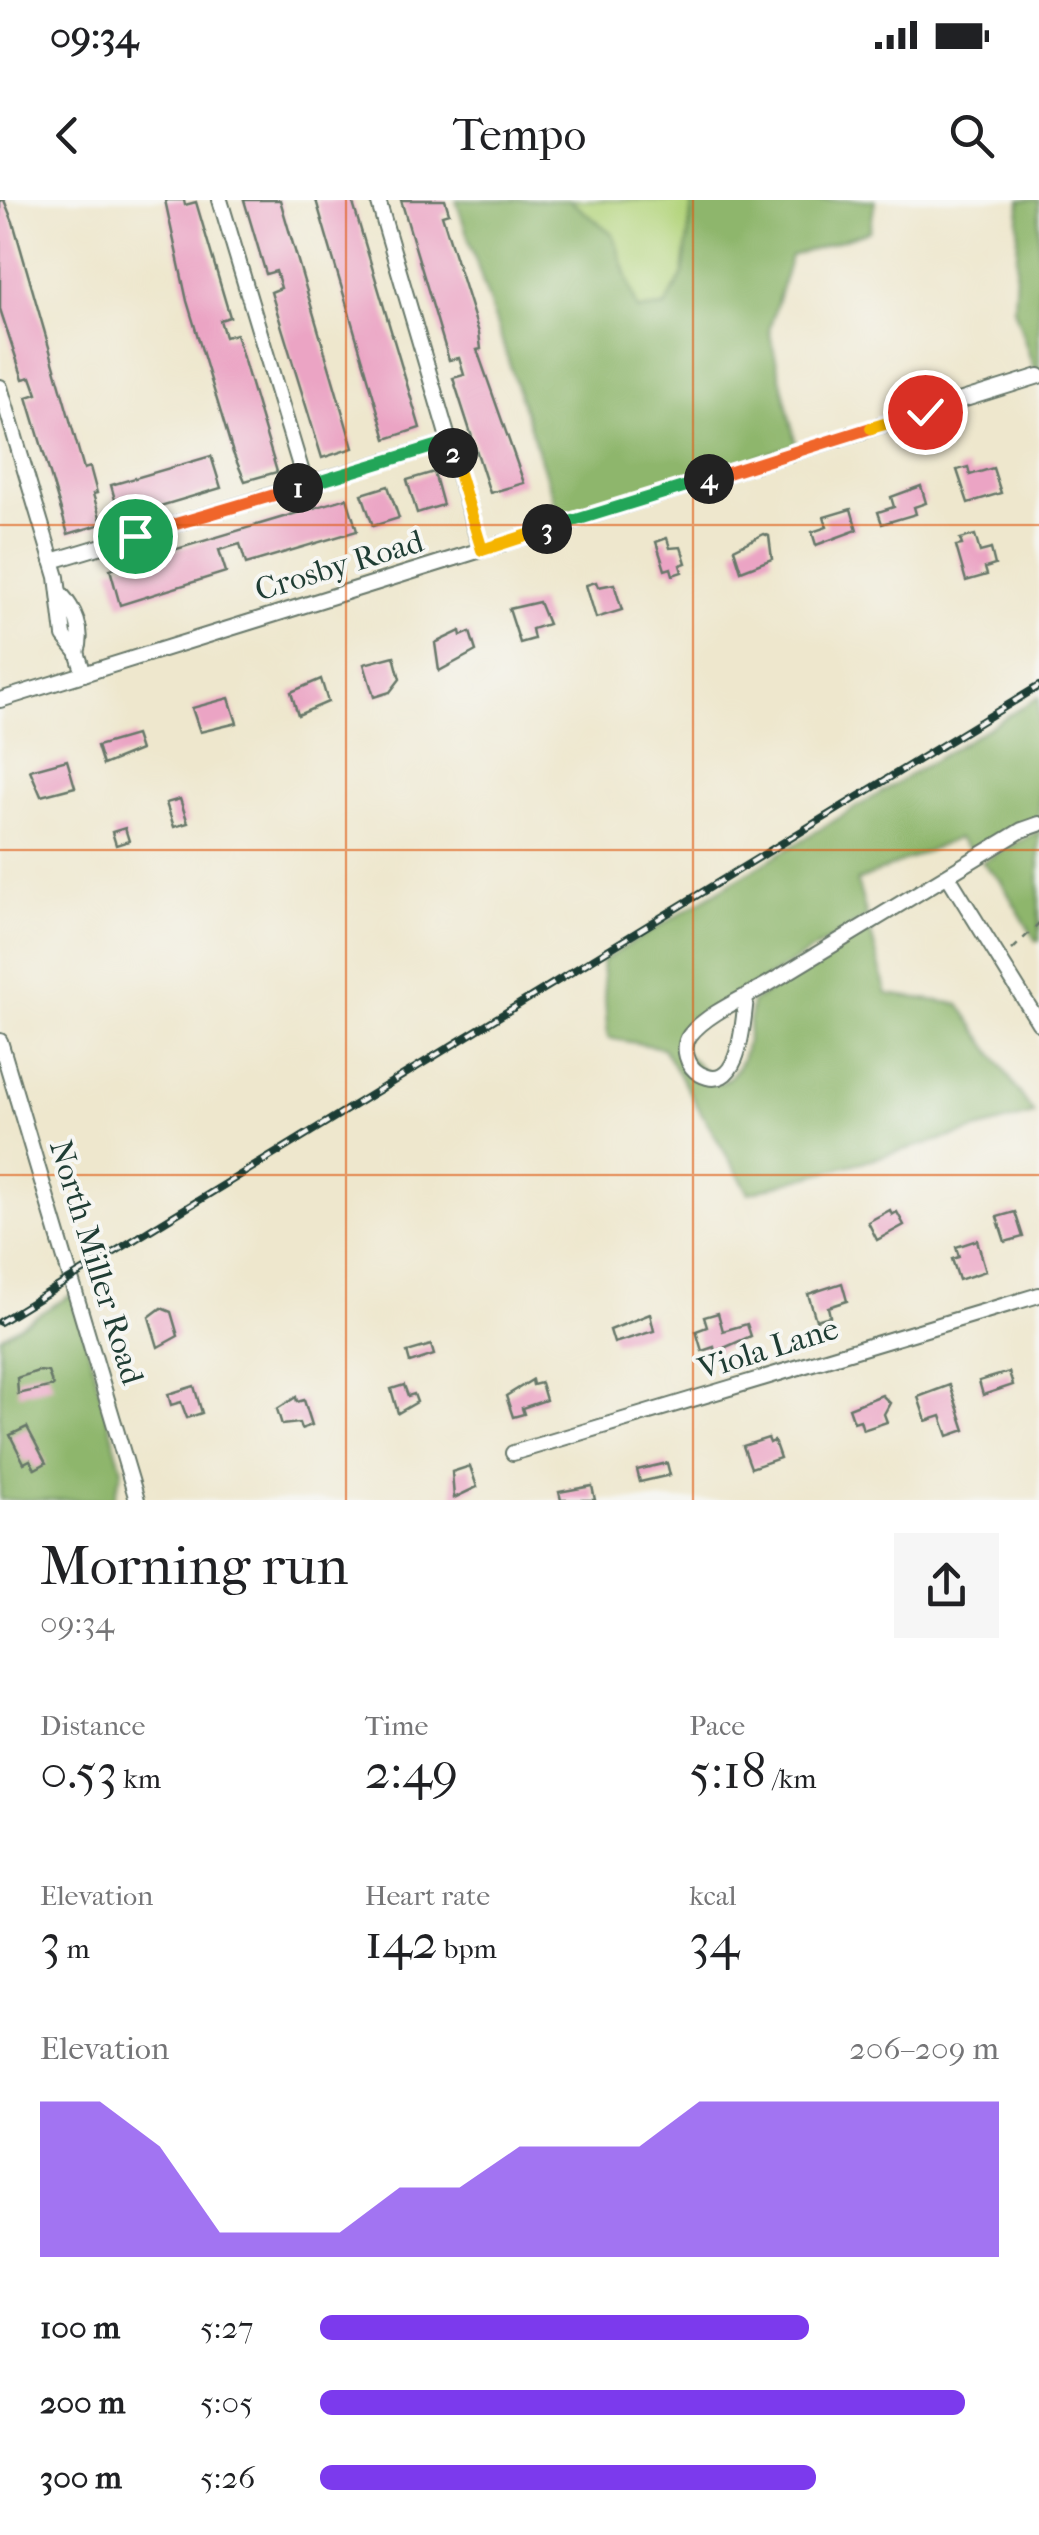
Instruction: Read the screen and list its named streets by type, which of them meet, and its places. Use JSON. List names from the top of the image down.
{
  "streets": {
    "street": ["Crosby Road", "North Miller Road", "Viola Lane"]
  },
  "page": {
    "status": "09:34",
    "header": "Tempo",
    "pins": [
      "2",
      "4",
      "1",
      "3"
    ],
    "heading": ["Morning run", "09:34"],
    "stats": [
      ["Distance", "0.53 km"],
      ["Time", "2:49"],
      ["Pace", "5:18 /km"],
      ["Elevation", "3 m"],
      ["Heart rate", "142 bpm"],
      ["kcal", "34"]
    ],
    "chart": ["Elevation", "206–209 m"],
    "list": [
      {
        "name": "100 m",
        "note": "5:27"
      },
      {
        "name": "200 m",
        "note": "5:05"
      },
      {
        "name": "300 m",
        "note": "5:26"
      }
    ]
  }
}
